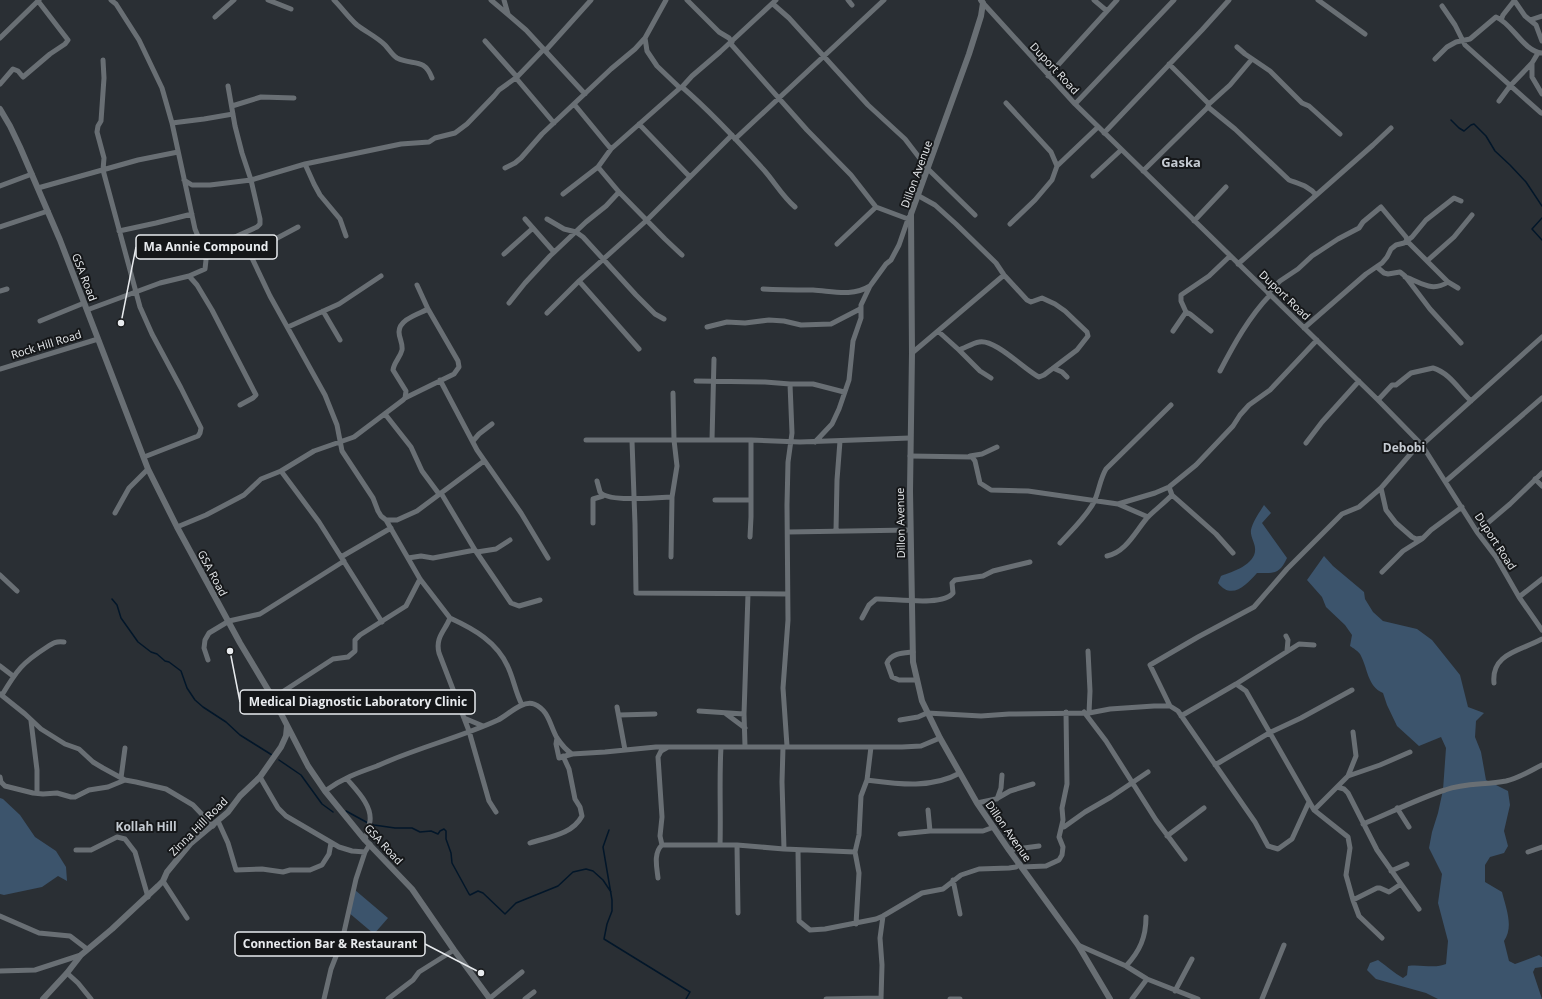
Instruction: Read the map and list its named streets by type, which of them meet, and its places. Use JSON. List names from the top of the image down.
{
  "streets": {
    "street": [
      "Duport Road",
      "Dillon Avenue",
      "GSA Road",
      "Rock Hill Road",
      "Zinna Hill Road"
    ]
  },
  "crossings": [
    ["Duport Road", "Dillon Avenue"],
    ["GSA Road", "Rock Hill Road"],
    ["GSA Road", "Zinna Hill Road"]
  ],
  "districts": ["Gaska", "Debobi", "Kollah Hill"],
  "places": ["Ma Annie Compound", "Medical Diagnostic Laboratory Clinic", "Connection Bar & Restaurant"]
}
